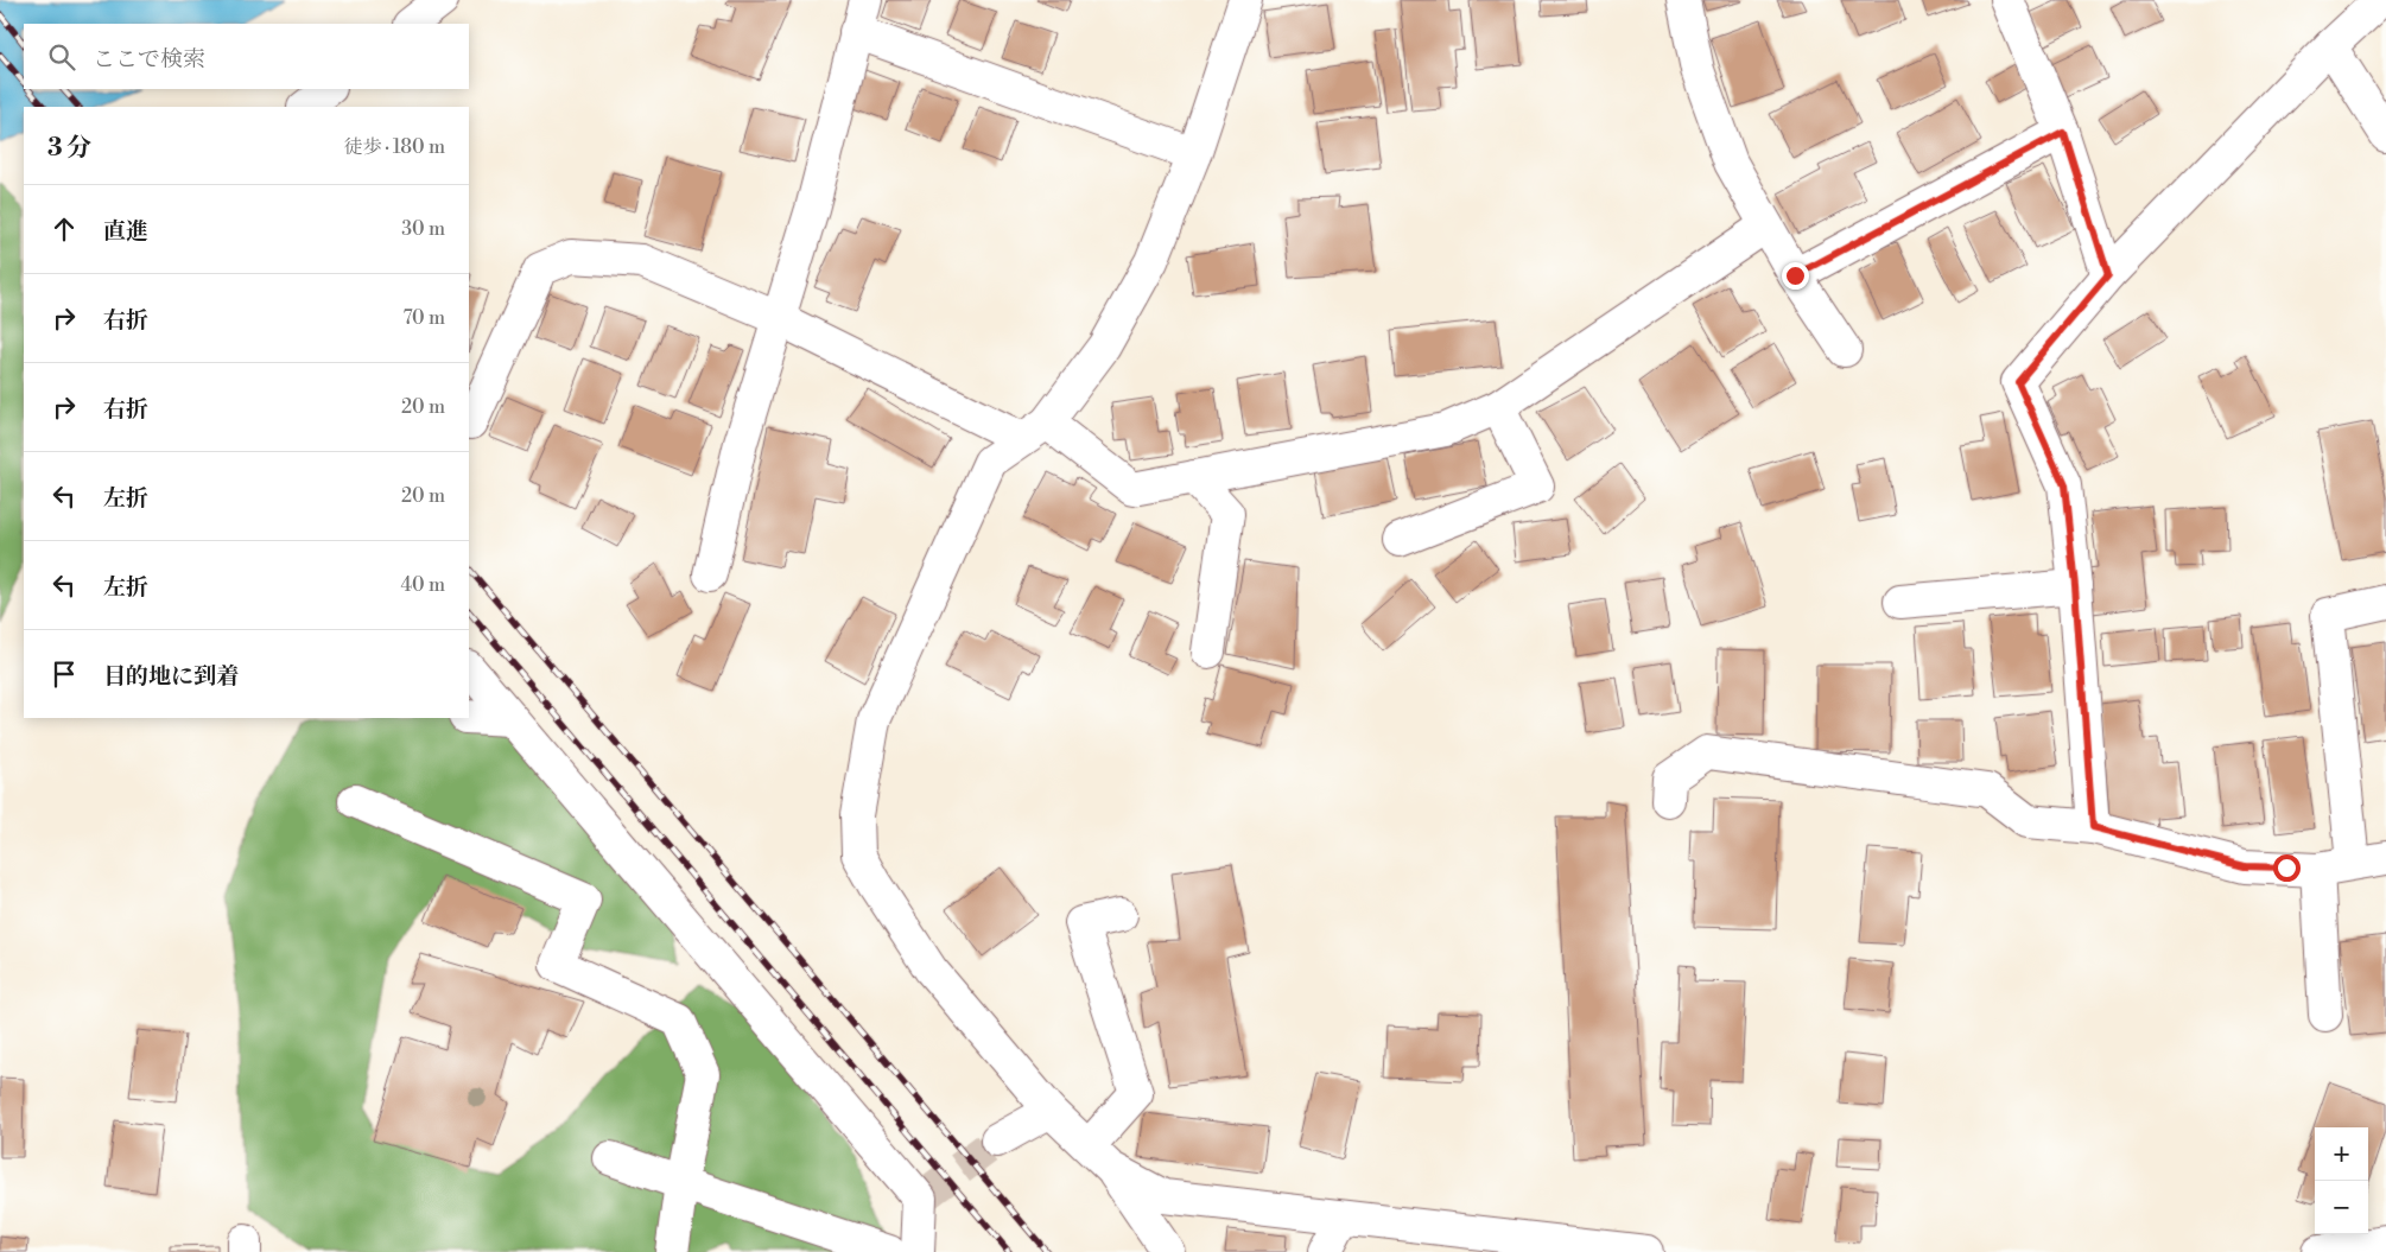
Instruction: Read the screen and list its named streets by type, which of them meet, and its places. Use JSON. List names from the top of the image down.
{
  "page": {
    "search": "ここで検索",
    "heading": ["3 分", "徒歩 · 180 m"],
    "list": [
      ["直進", "30 m"],
      ["右折", "70 m"],
      ["右折", "20 m"],
      ["左折", "20 m"],
      ["左折", "40 m"],
      "目的地に到着"
    ],
    "map_buttons": ["+", "−"]
  }
}
